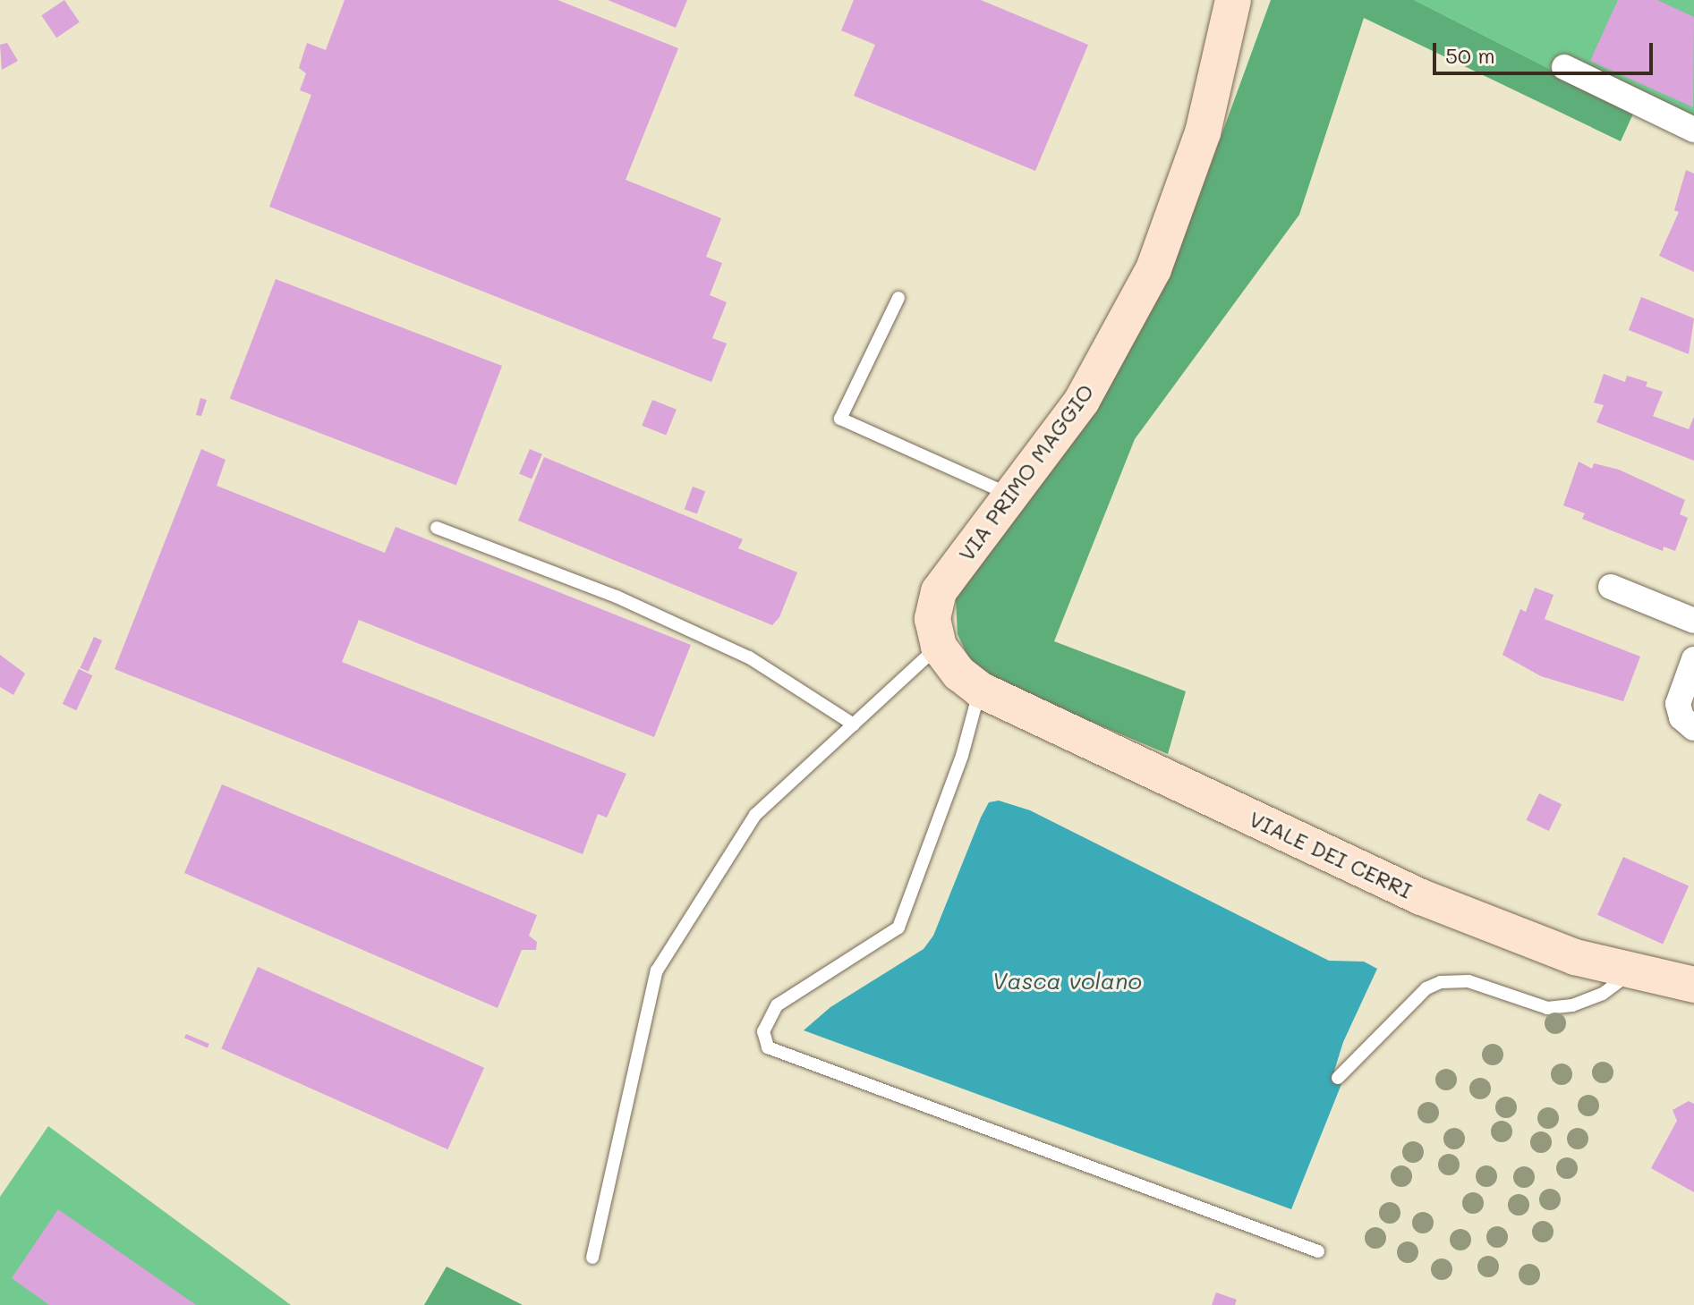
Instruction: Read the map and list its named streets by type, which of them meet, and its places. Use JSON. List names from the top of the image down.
{
  "streets": {
    "street": ["VIA PRIMO MAGGIO", "VIALE DEI CERRI"]
  },
  "water": ["Vasca volano"],
  "scale_bar": "50 m"
}
